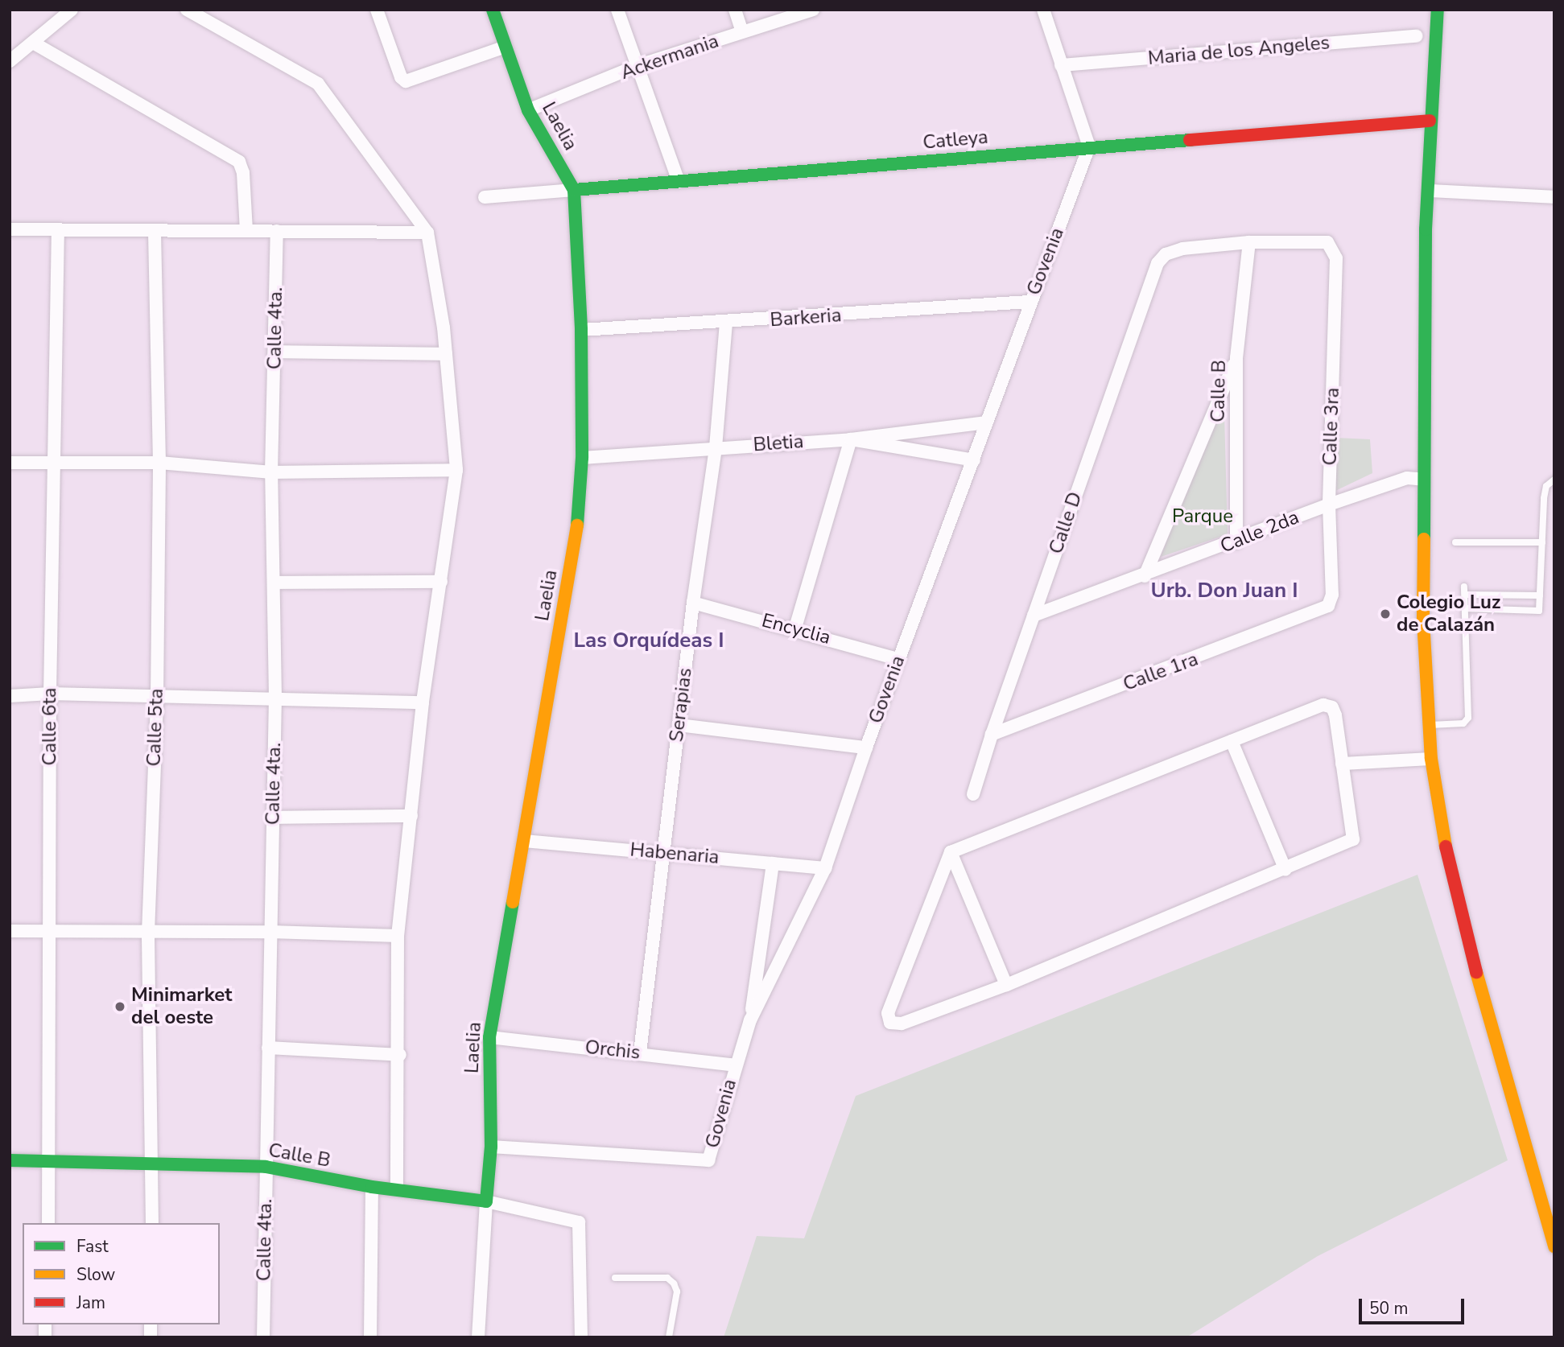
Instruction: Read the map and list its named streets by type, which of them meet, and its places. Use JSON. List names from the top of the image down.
{
  "streets": {
    "street": [
      "Maria de los Angeles",
      "Ackermania",
      "Laelia",
      "Catleya",
      "Govenia",
      "Barkeria",
      "Calle 4ta.",
      "Calle B",
      "Calle 3ra",
      "Bletia",
      "Calle D",
      "Calle 2da",
      "Encyclia",
      "Calle 1ra",
      "Serapias",
      "Calle 6ta",
      "Calle 5ta",
      "Habenaria",
      "Orchis"
    ]
  },
  "crossings": [
    ["Ackermania", "Laelia"],
    ["Laelia", "Catleya"],
    ["Laelia", "Govenia"],
    ["Laelia", "Barkeria"],
    ["Laelia", "Calle B"],
    ["Laelia", "Bletia"],
    ["Laelia", "Habenaria"],
    ["Laelia", "Orchis"],
    ["Catleya", "Govenia"],
    ["Govenia", "Barkeria"],
    ["Govenia", "Bletia"],
    ["Govenia", "Encyclia"],
    ["Govenia", "Habenaria"],
    ["Govenia", "Orchis"],
    ["Barkeria", "Serapias"],
    ["Calle 4ta.", "Calle B"],
    ["Calle B", "Calle 3ra"],
    ["Calle B", "Calle D"],
    ["Calle B", "Calle 2da"],
    ["Calle B", "Calle 6ta"],
    ["Calle B", "Calle 5ta"],
    ["Calle 3ra", "Calle D"],
    ["Calle 3ra", "Calle 2da"],
    ["Calle 3ra", "Calle 1ra"],
    ["Bletia", "Serapias"],
    ["Calle D", "Calle 2da"],
    ["Calle D", "Calle 1ra"],
    ["Encyclia", "Serapias"],
    ["Serapias", "Habenaria"],
    ["Serapias", "Orchis"]
  ],
  "districts": ["Urb. Don Juan I", "Las Orquídeas I"],
  "parks": ["Parque"],
  "places": ["Colegio Luz de Calazán", "Minimarket del oeste"],
  "legend": ["Fast", "Slow", "Jam"],
  "scale_bar": "50 m"
}
